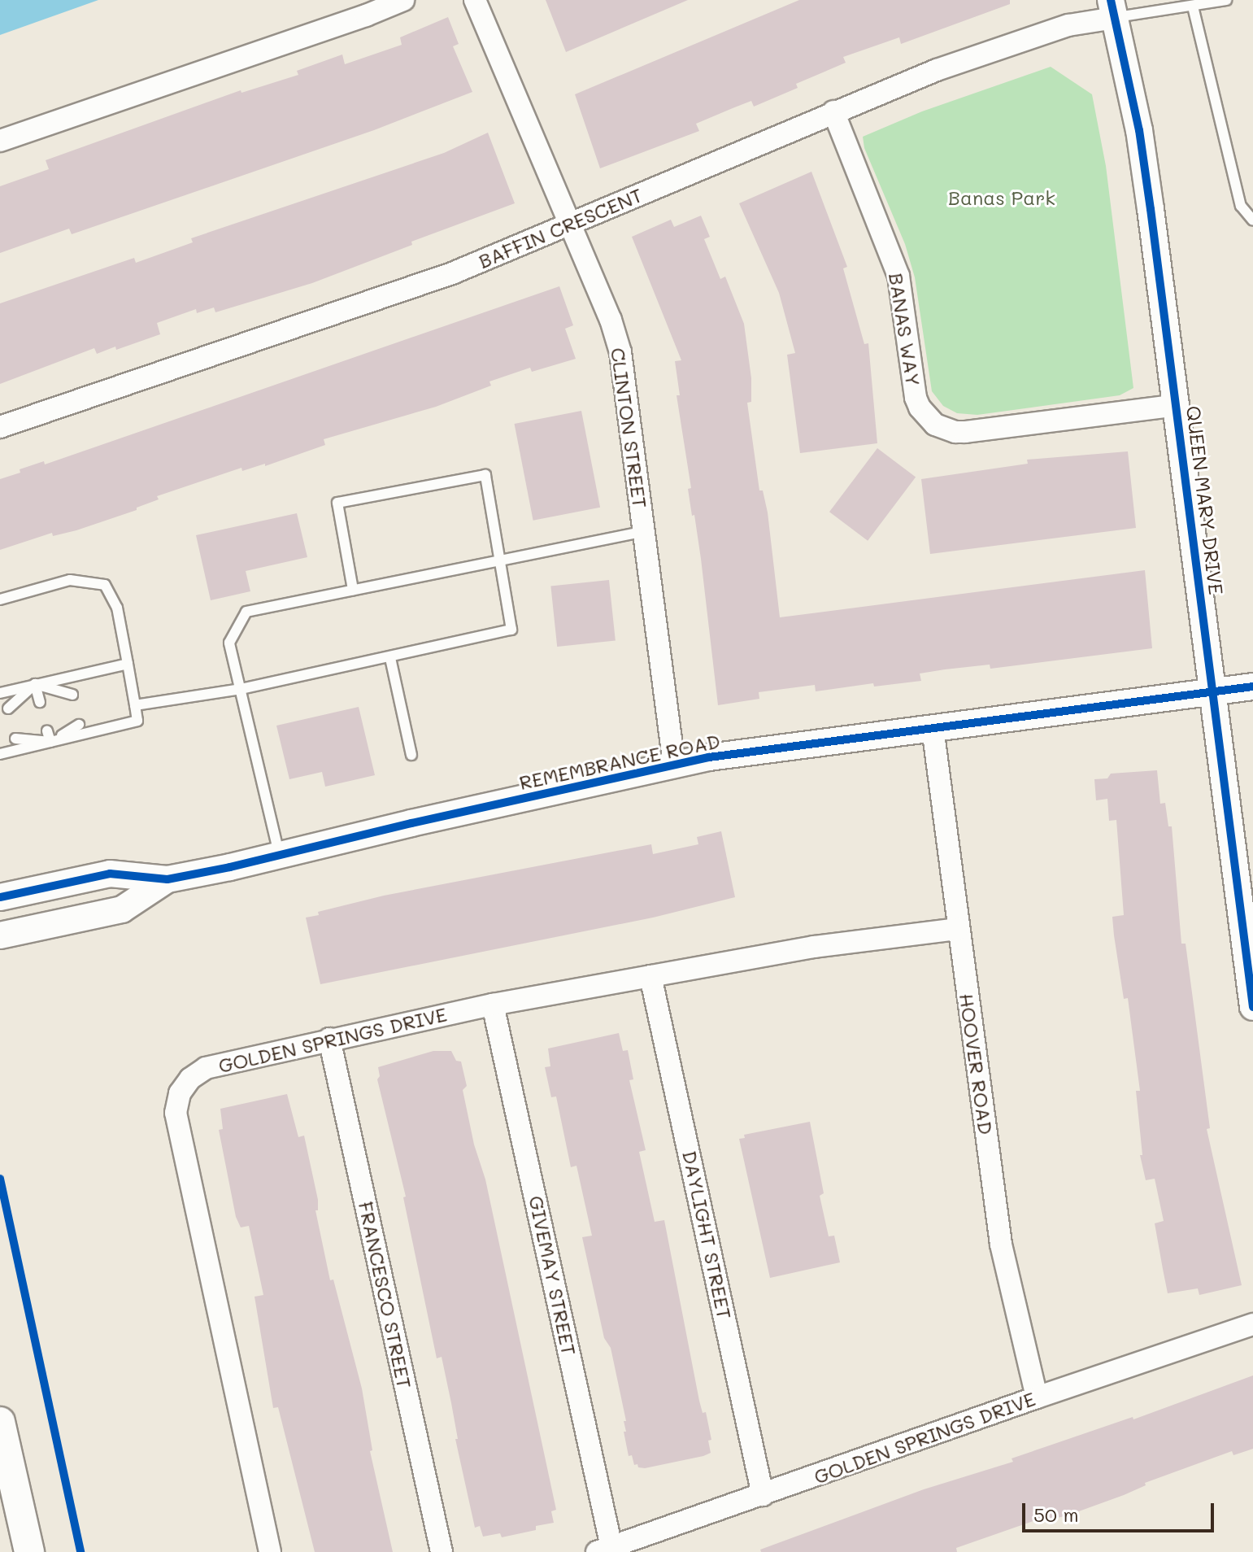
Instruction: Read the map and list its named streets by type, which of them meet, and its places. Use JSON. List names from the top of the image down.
{
  "streets": {
    "street": [
      "BAFFIN CRESCENT",
      "BANAS WAY",
      "CLINTON STREET",
      "QUEEN MARY DRIVE",
      "REMEMBRANCE ROAD",
      "GOLDEN SPRINGS DRIVE",
      "HOOVER ROAD",
      "DAYLIGHT STREET",
      "GIVEMAY STREET",
      "FRANCESCO STREET"
    ]
  },
  "crossings": [
    ["BAFFIN CRESCENT", "BANAS WAY"],
    ["BAFFIN CRESCENT", "CLINTON STREET"],
    ["BAFFIN CRESCENT", "QUEEN MARY DRIVE"],
    ["BANAS WAY", "QUEEN MARY DRIVE"],
    ["CLINTON STREET", "REMEMBRANCE ROAD"],
    ["QUEEN MARY DRIVE", "REMEMBRANCE ROAD"],
    ["REMEMBRANCE ROAD", "HOOVER ROAD"],
    ["GOLDEN SPRINGS DRIVE", "HOOVER ROAD"],
    ["GOLDEN SPRINGS DRIVE", "DAYLIGHT STREET"],
    ["GOLDEN SPRINGS DRIVE", "GIVEMAY STREET"],
    ["GOLDEN SPRINGS DRIVE", "FRANCESCO STREET"]
  ],
  "parks": ["Banas Park"],
  "scale_bar": "50 m"
}
